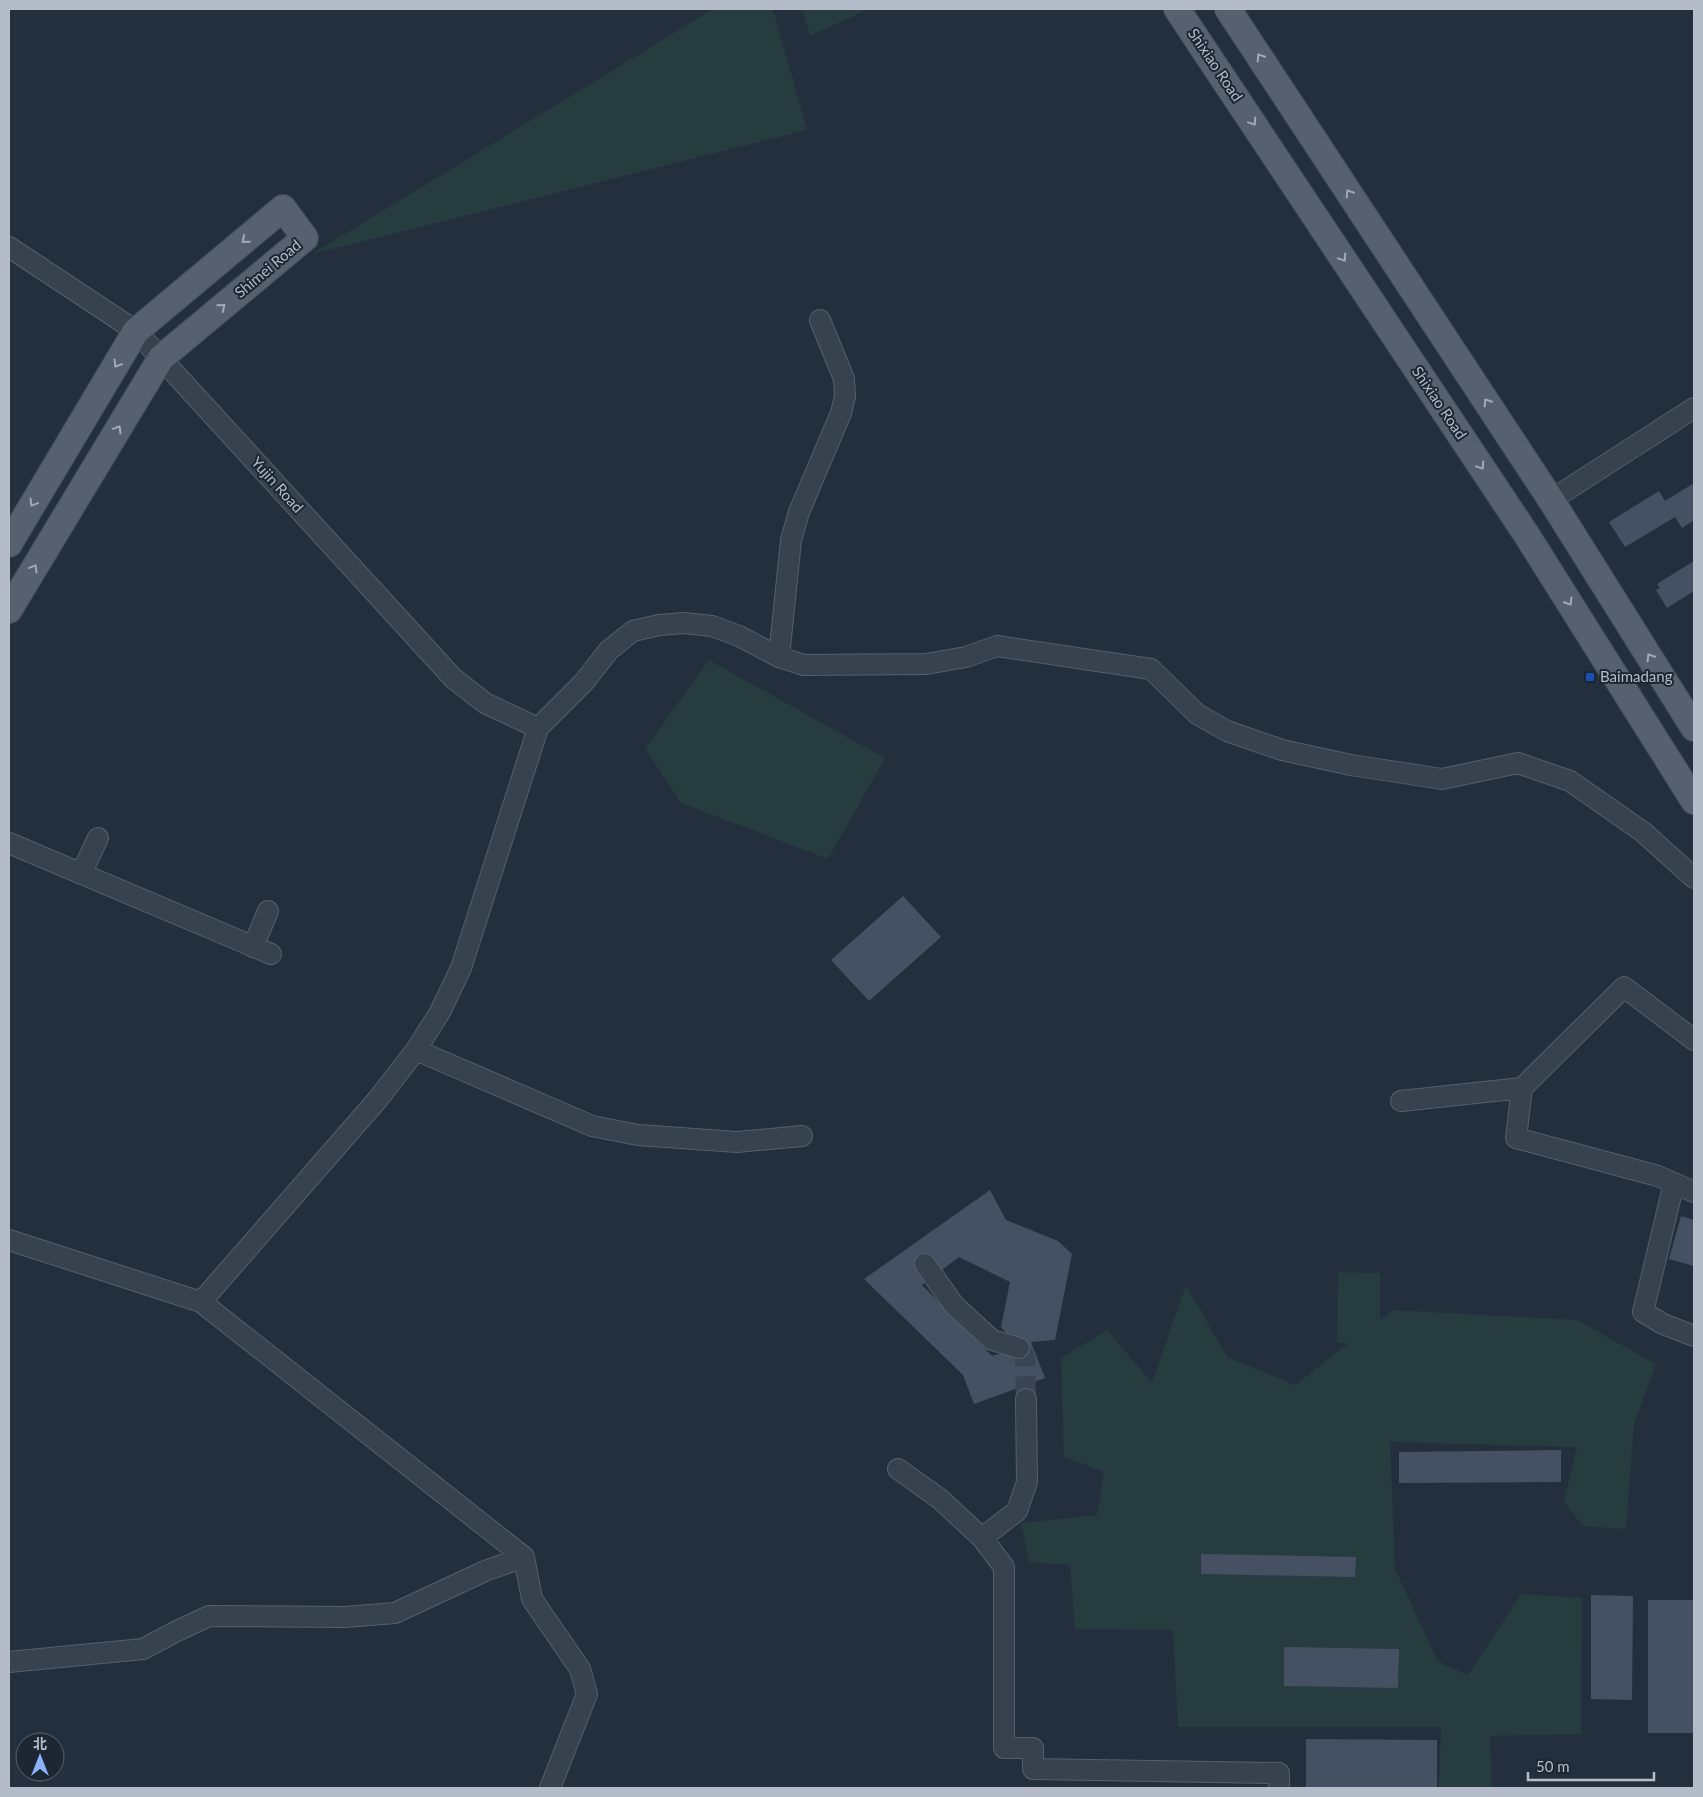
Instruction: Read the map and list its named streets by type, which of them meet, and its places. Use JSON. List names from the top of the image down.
{
  "streets": {
    "main road": ["Shixiao Road", "Shimei Road"],
    "street": ["Yujin Road"]
  },
  "crossings": [
    ["Shimei Road", "Yujin Road"]
  ],
  "places": {
    "transit": ["Baimadang"]
  },
  "scale_bar": "50 m",
  "north": "top"
}
